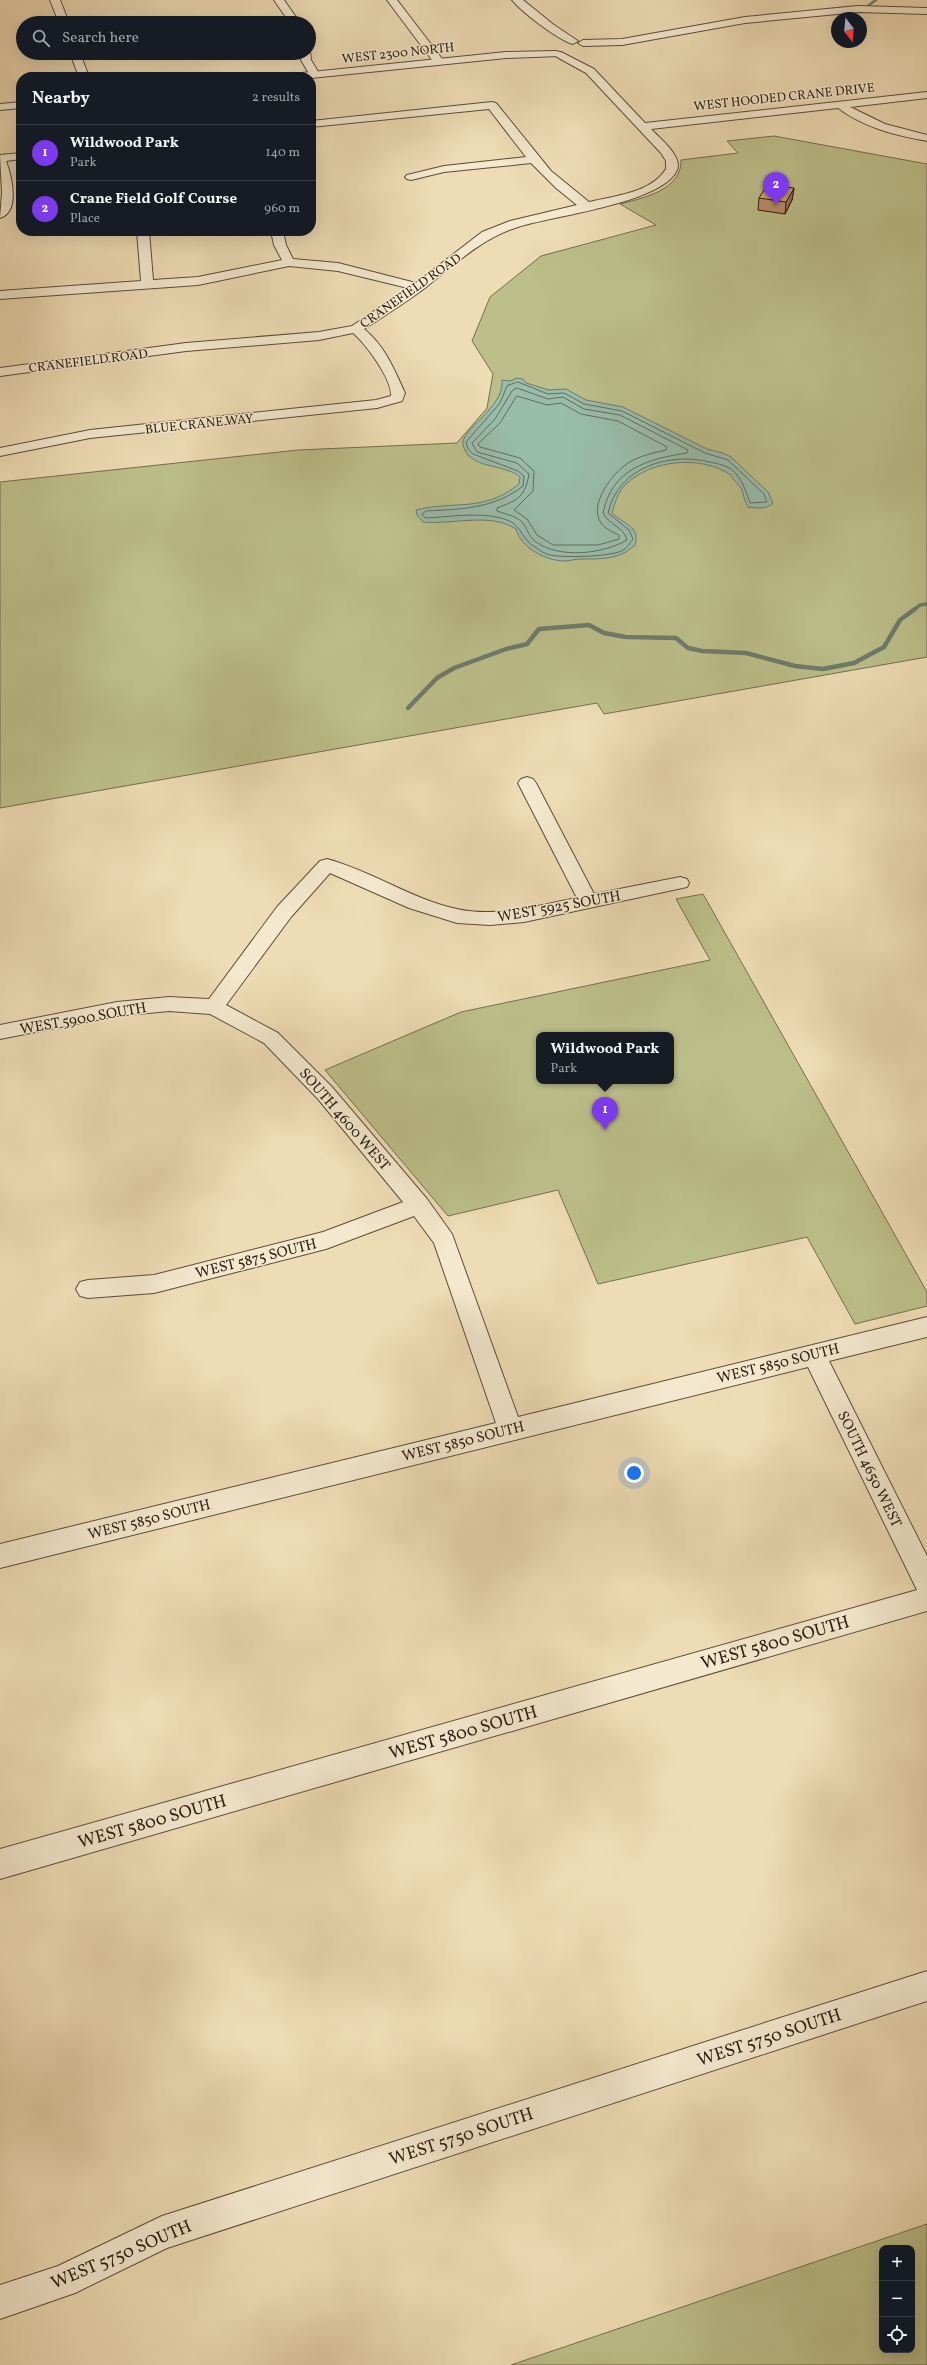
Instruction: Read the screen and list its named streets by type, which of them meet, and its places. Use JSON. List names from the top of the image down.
{
  "streets": {
    "street": [
      "WEST 2300 NORTH",
      "WEST HOODED CRANE DRIVE",
      "CRANEFIELD ROAD",
      "BLUE CRANE WAY",
      "WEST 5925 SOUTH",
      "WEST 5900 SOUTH",
      "SOUTH 4600 WEST",
      "WEST 5875 SOUTH",
      "WEST 5850 SOUTH",
      "SOUTH 4650 WEST",
      "WEST 5800 SOUTH",
      "WEST 5750 SOUTH"
    ]
  },
  "crossings": [
    ["WEST 2300 NORTH", "CRANEFIELD ROAD"],
    ["WEST HOODED CRANE DRIVE", "CRANEFIELD ROAD"],
    ["CRANEFIELD ROAD", "BLUE CRANE WAY"],
    ["WEST 5925 SOUTH", "WEST 5900 SOUTH"],
    ["WEST 5925 SOUTH", "SOUTH 4600 WEST"],
    ["WEST 5900 SOUTH", "SOUTH 4600 WEST"],
    ["SOUTH 4600 WEST", "WEST 5875 SOUTH"],
    ["SOUTH 4600 WEST", "WEST 5850 SOUTH"],
    ["WEST 5850 SOUTH", "SOUTH 4650 WEST"]
  ],
  "north": "bottom",
  "page": {
    "search": "Search here",
    "heading": ["Nearby", "2 results"],
    "list": [
      {
        "mark": "1",
        "name": "Wildwood Park",
        "note": "Park",
        "value": "140 m"
      },
      {
        "mark": "2",
        "name": "Crane Field Golf Course",
        "note": "Place",
        "value": "960 m"
      }
    ],
    "pins": ["2", "1"],
    "popup": ["Wildwood Park", "Park"],
    "map_buttons": ["+", "−"]
  }
}
